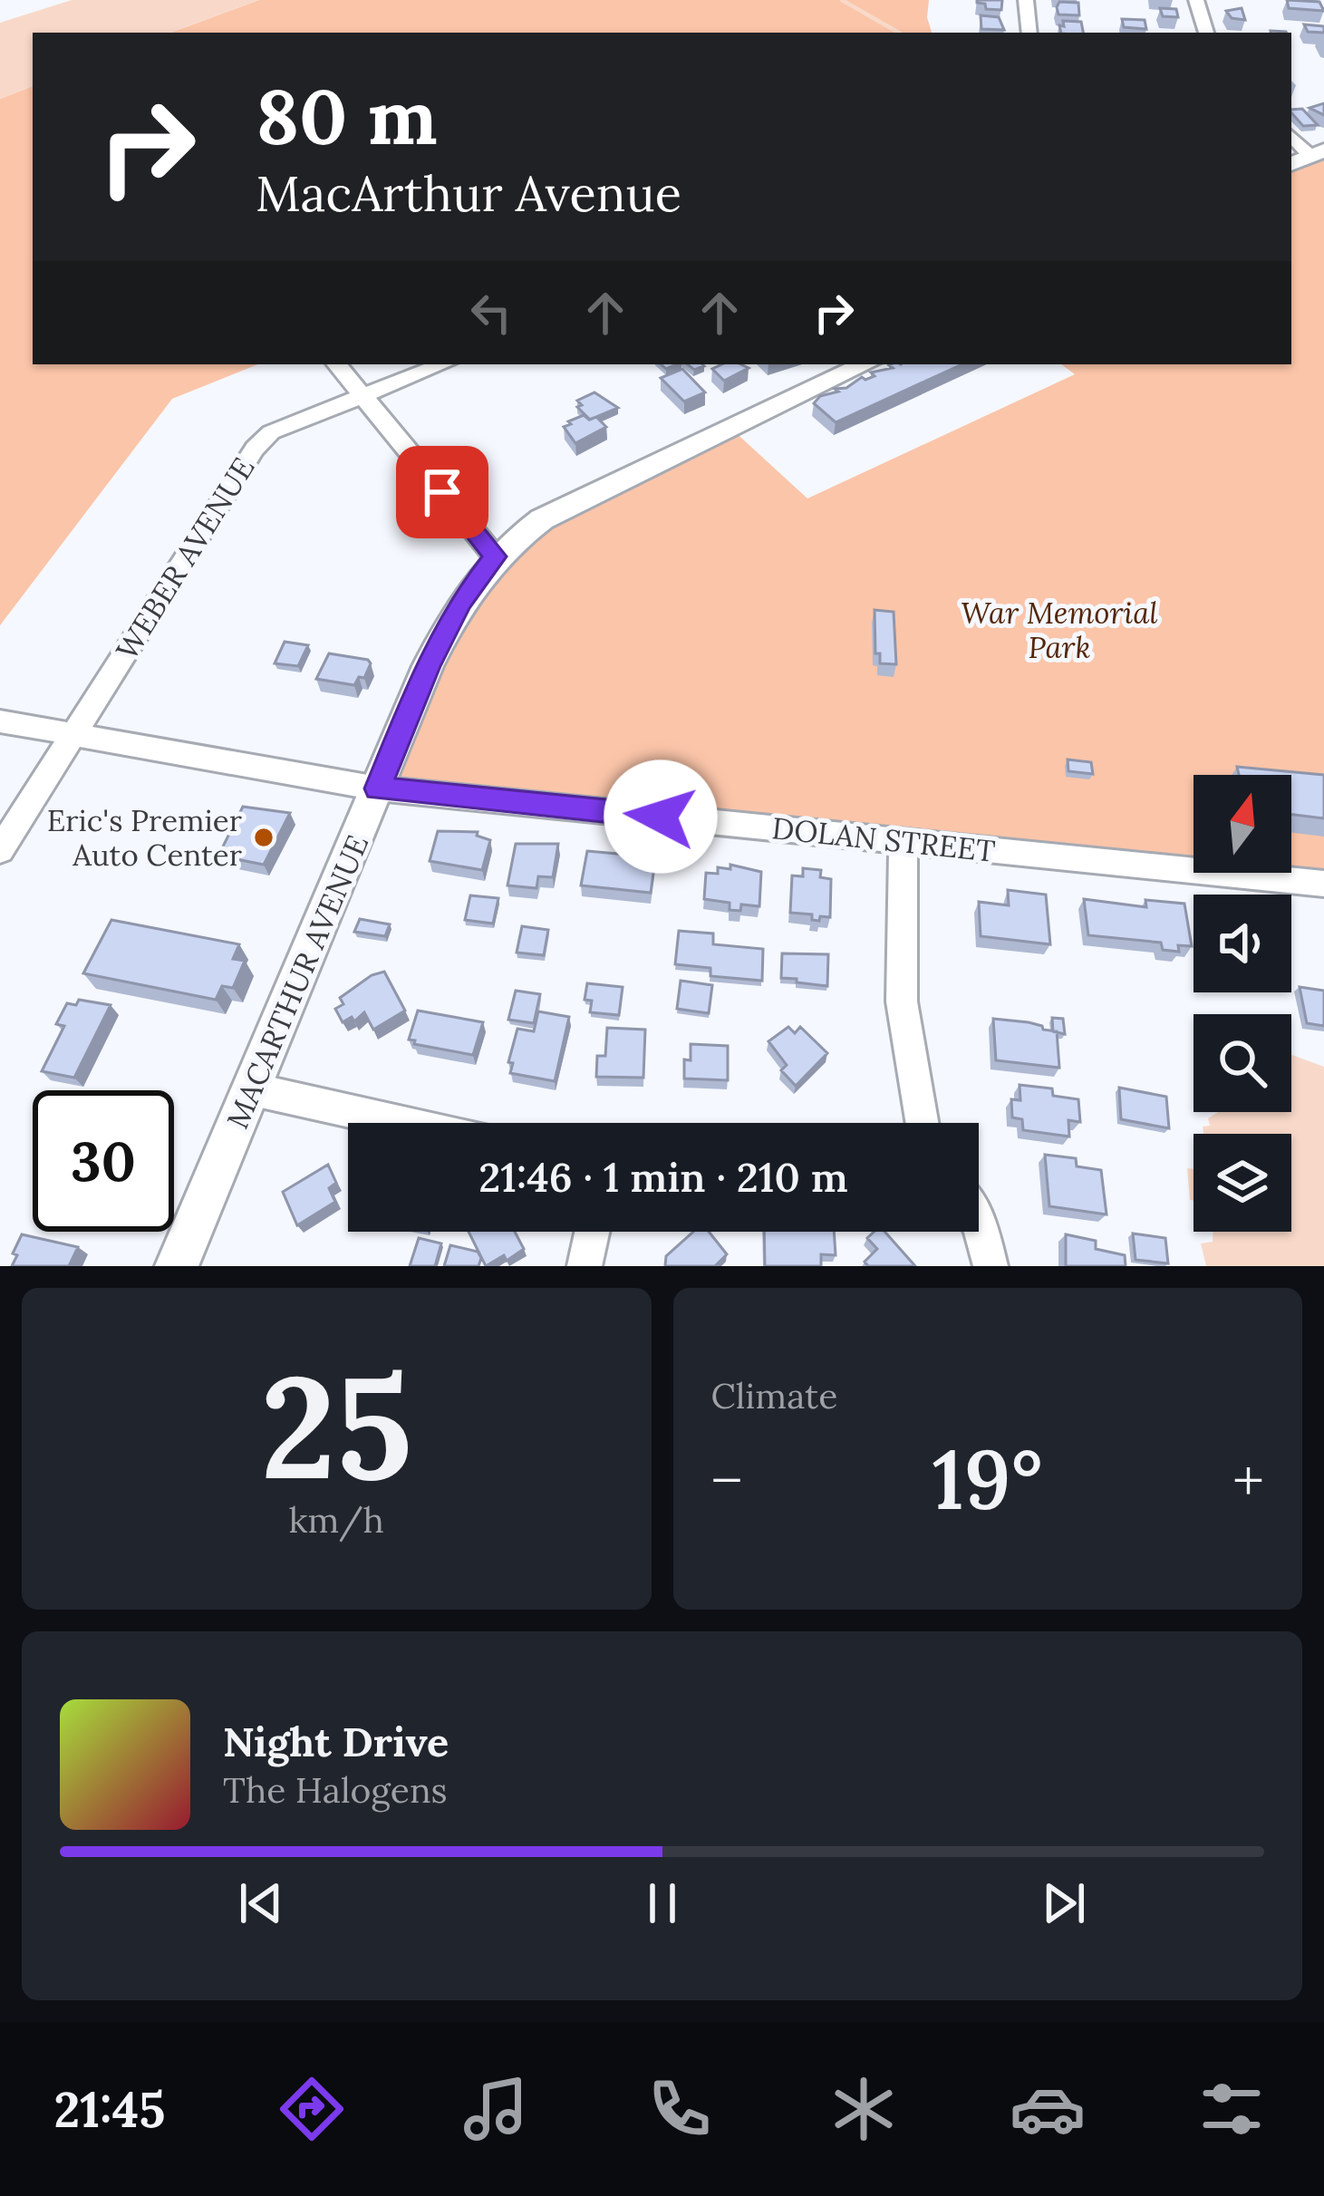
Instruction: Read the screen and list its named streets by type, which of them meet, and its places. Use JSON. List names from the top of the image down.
{
  "streets": {
    "street": ["WEBER AVENUE", "DOLAN STREET", "MACARTHUR AVENUE"]
  },
  "crossings": [
    ["WEBER AVENUE", "DOLAN STREET"],
    ["DOLAN STREET", "MACARTHUR AVENUE"]
  ],
  "parks": ["War Memorial Park"],
  "places": ["Eric's Premier Auto Center"],
  "north": "top",
  "page": {
    "turn": ["80 m", "MacArthur Avenue"],
    "limit": "30",
    "trip": "21:46 · 1 min · 210 m",
    "tile": [
      ["25", "km/h"],
      "Climate"
    ],
    "heat": ["−", "19°", "+"],
    "song": ["Night Drive", "The Halogens"],
    "tabs": "21:45"
  }
}
